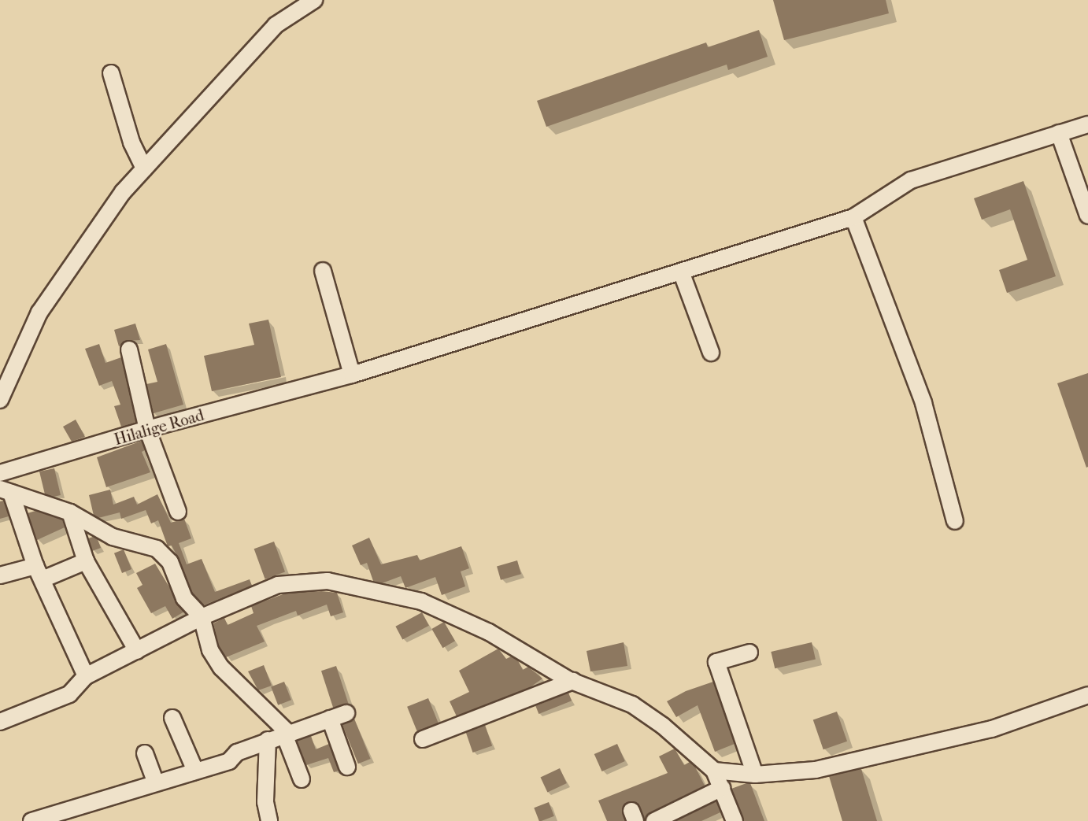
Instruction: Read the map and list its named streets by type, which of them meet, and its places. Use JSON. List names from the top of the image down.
{
  "streets": {
    "street": ["Hilalige Road"]
  }
}
